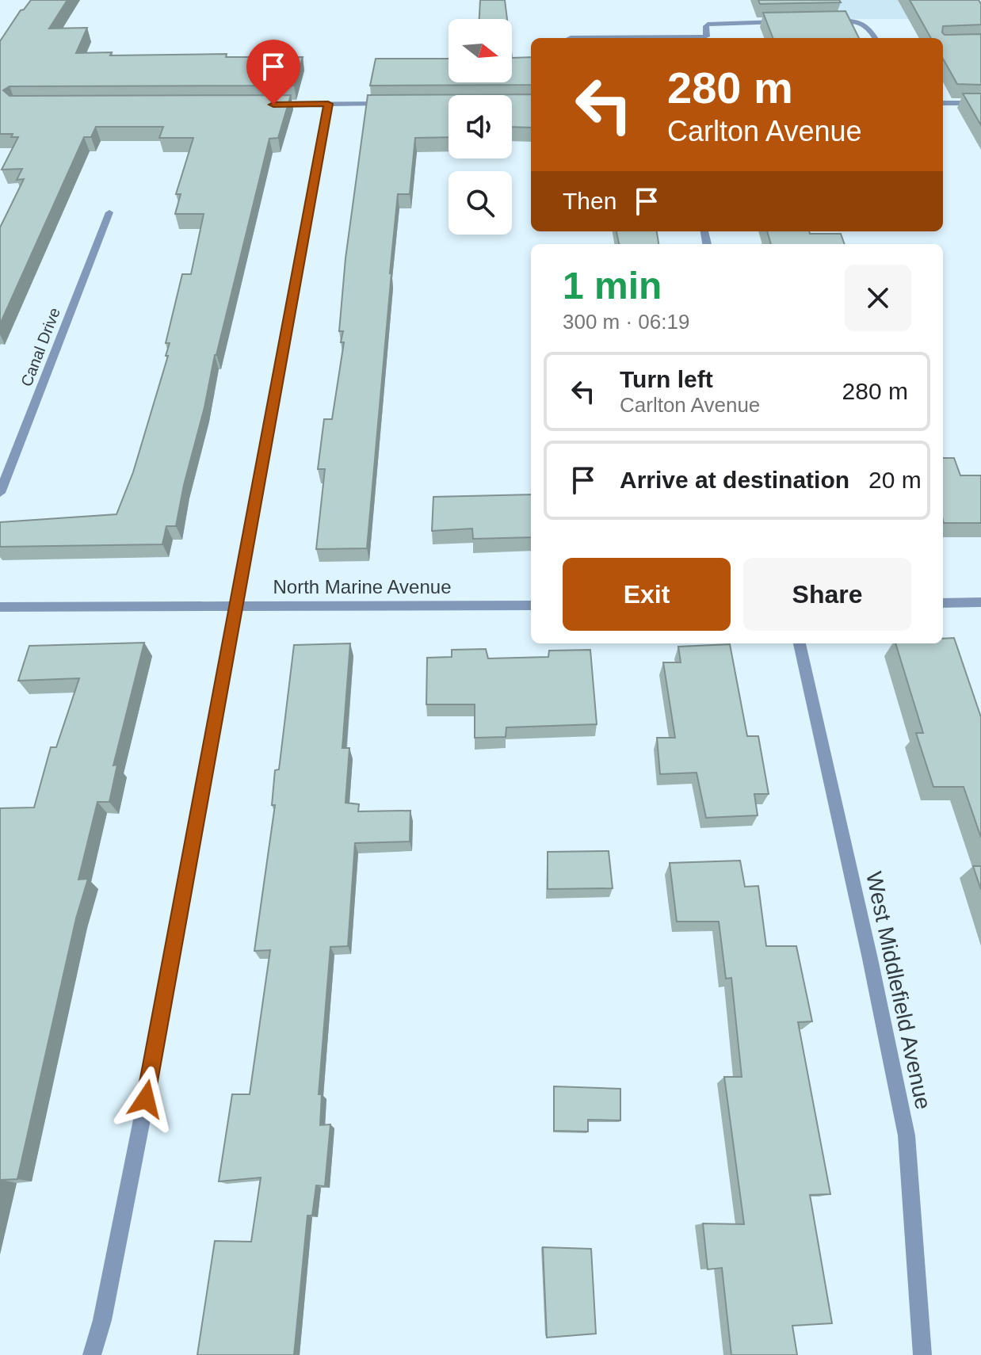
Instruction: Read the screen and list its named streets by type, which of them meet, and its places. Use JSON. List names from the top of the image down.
{
  "streets": {
    "street": ["Canal Drive", "North Marine Avenue", "West Middlefield Avenue"]
  },
  "north": "right",
  "page": {
    "turn": ["280 m", "Carlton Avenue"],
    "then": "Then",
    "heading": ["1 min", "300 m · 06:19"],
    "list": [
      {
        "name": "Turn left",
        "note": "Carlton Avenue",
        "value": "280 m"
      },
      {
        "name": "Arrive at destination",
        "value": "20 m"
      }
    ],
    "buttons": ["Exit", "Share"]
  }
}
